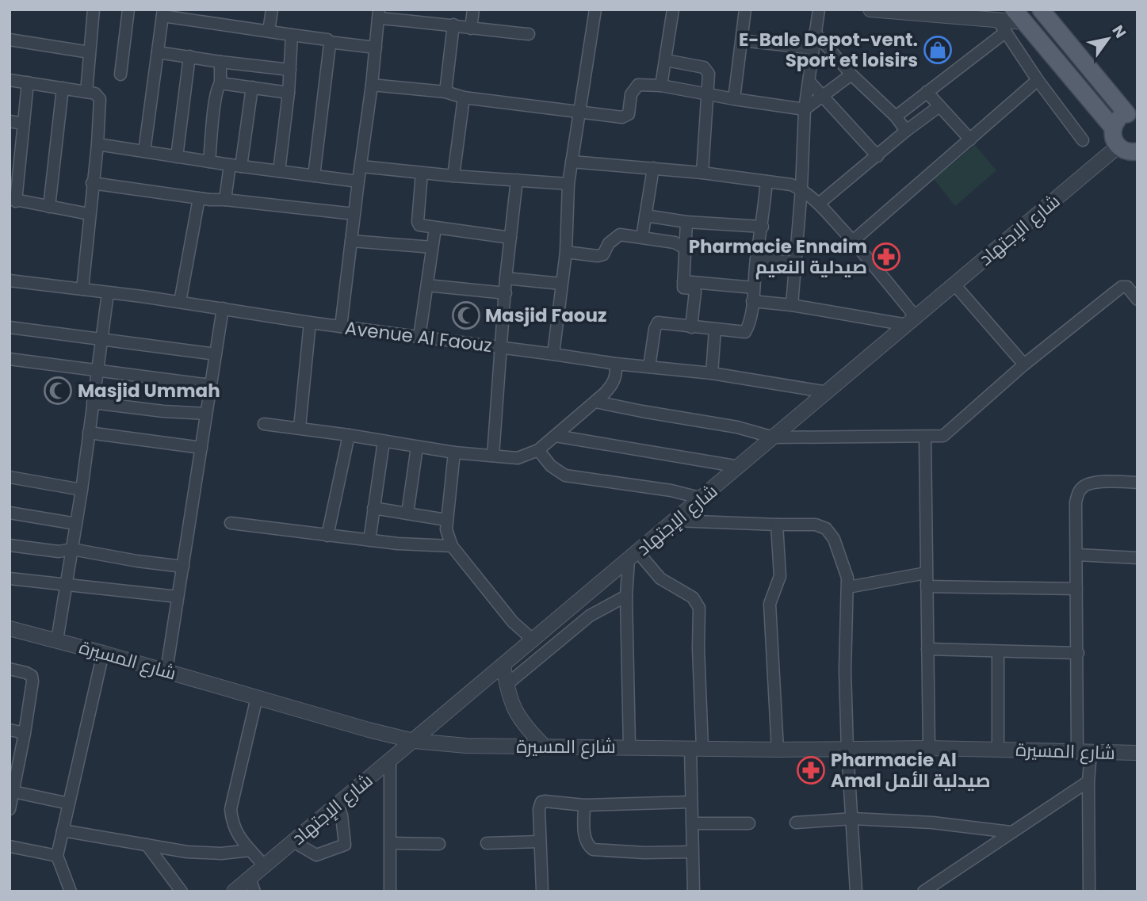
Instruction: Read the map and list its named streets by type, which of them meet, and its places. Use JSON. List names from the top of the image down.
{
  "streets": {
    "street": ["شارع الإجتهاد", "Avenue Al Faouz", "شارع المسيرة"]
  },
  "crossings": [
    ["شارع الإجتهاد", "Avenue Al Faouz"],
    ["شارع الإجتهاد", "شارع المسيرة"]
  ],
  "places": {
    "shop": ["E-Bale Depot-vent. Sport et loisirs"],
    "pharmacy": ["Pharmacie Ennaim صيدلية النعيم", "Pharmacie Al Amal صيدلية الأمل"],
    "mosque": ["Masjid Faouz", "Masjid Ummah"]
  },
  "north": "top right"
}
